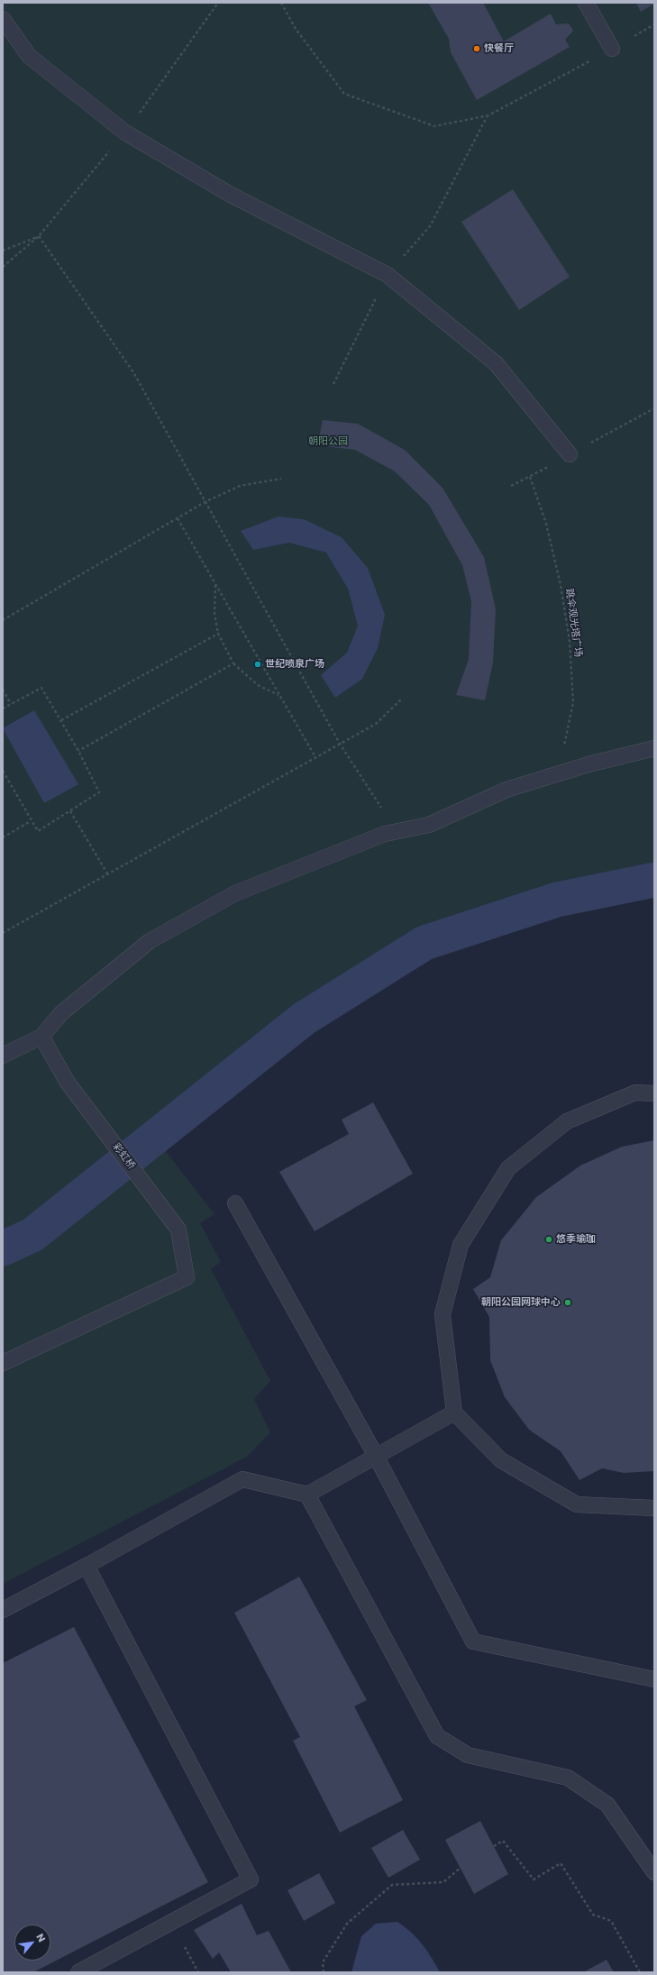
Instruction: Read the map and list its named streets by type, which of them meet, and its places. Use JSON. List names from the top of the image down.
{
  "streets": {
    "lane": ["彩虹桥"],
    "path": ["跳伞观光塔广场"]
  },
  "parks": ["朝阳公园"],
  "places": [
    "快餐厅",
    "世纪喷泉广场",
    "悠季瑜珈",
    "朝阳公园网球中心"
  ],
  "north": "top right"
}
